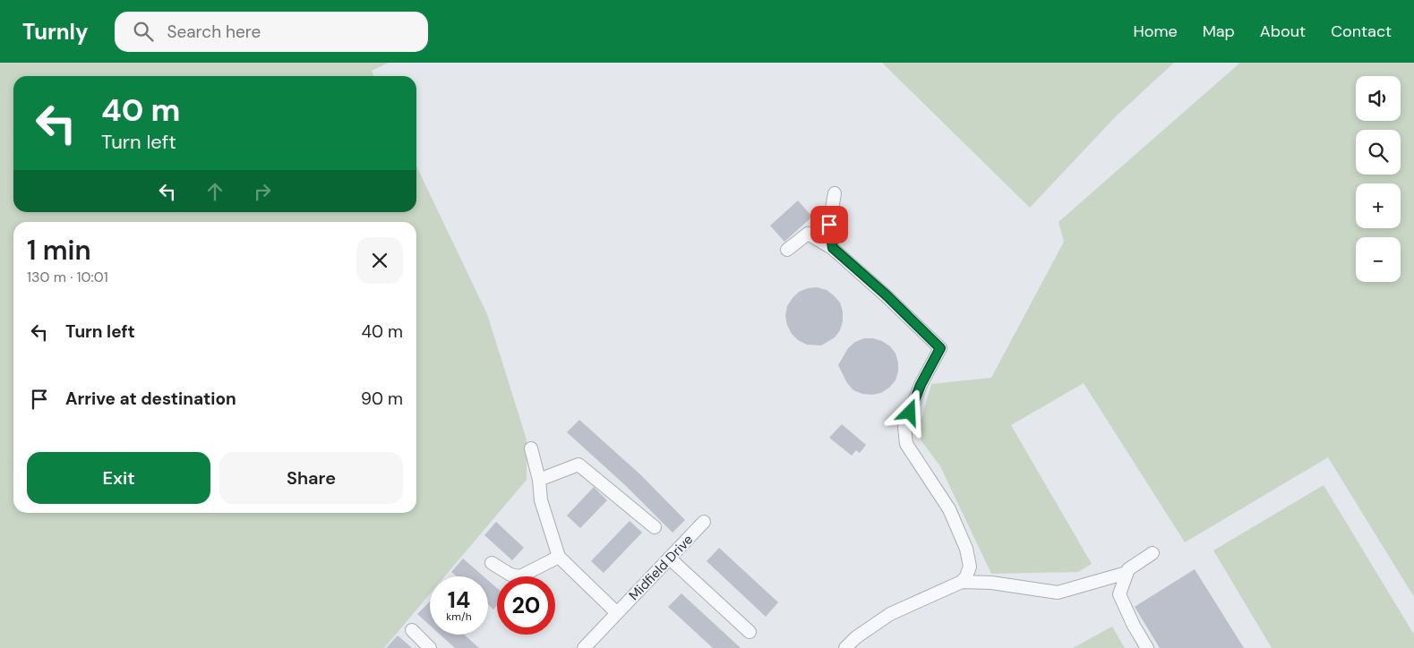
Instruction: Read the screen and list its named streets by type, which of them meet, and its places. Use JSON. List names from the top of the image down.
{
  "streets": {
    "street": ["Midfield Drive"]
  },
  "page": {
    "header": "Turnly",
    "search": "Search here",
    "nav": [
      "Home",
      "Map",
      "About",
      "Contact"
    ],
    "map_buttons": ["+", "−"],
    "turn": ["40 m", "Turn left"],
    "heading": ["1 min", "130 m · 10:01"],
    "list": [
      {
        "name": "Turn left",
        "value": "40 m"
      },
      {
        "name": "Arrive at destination",
        "value": "90 m"
      }
    ],
    "buttons": ["Exit", "Share"],
    "speed": "14 km/h",
    "limit": "20"
  }
}
